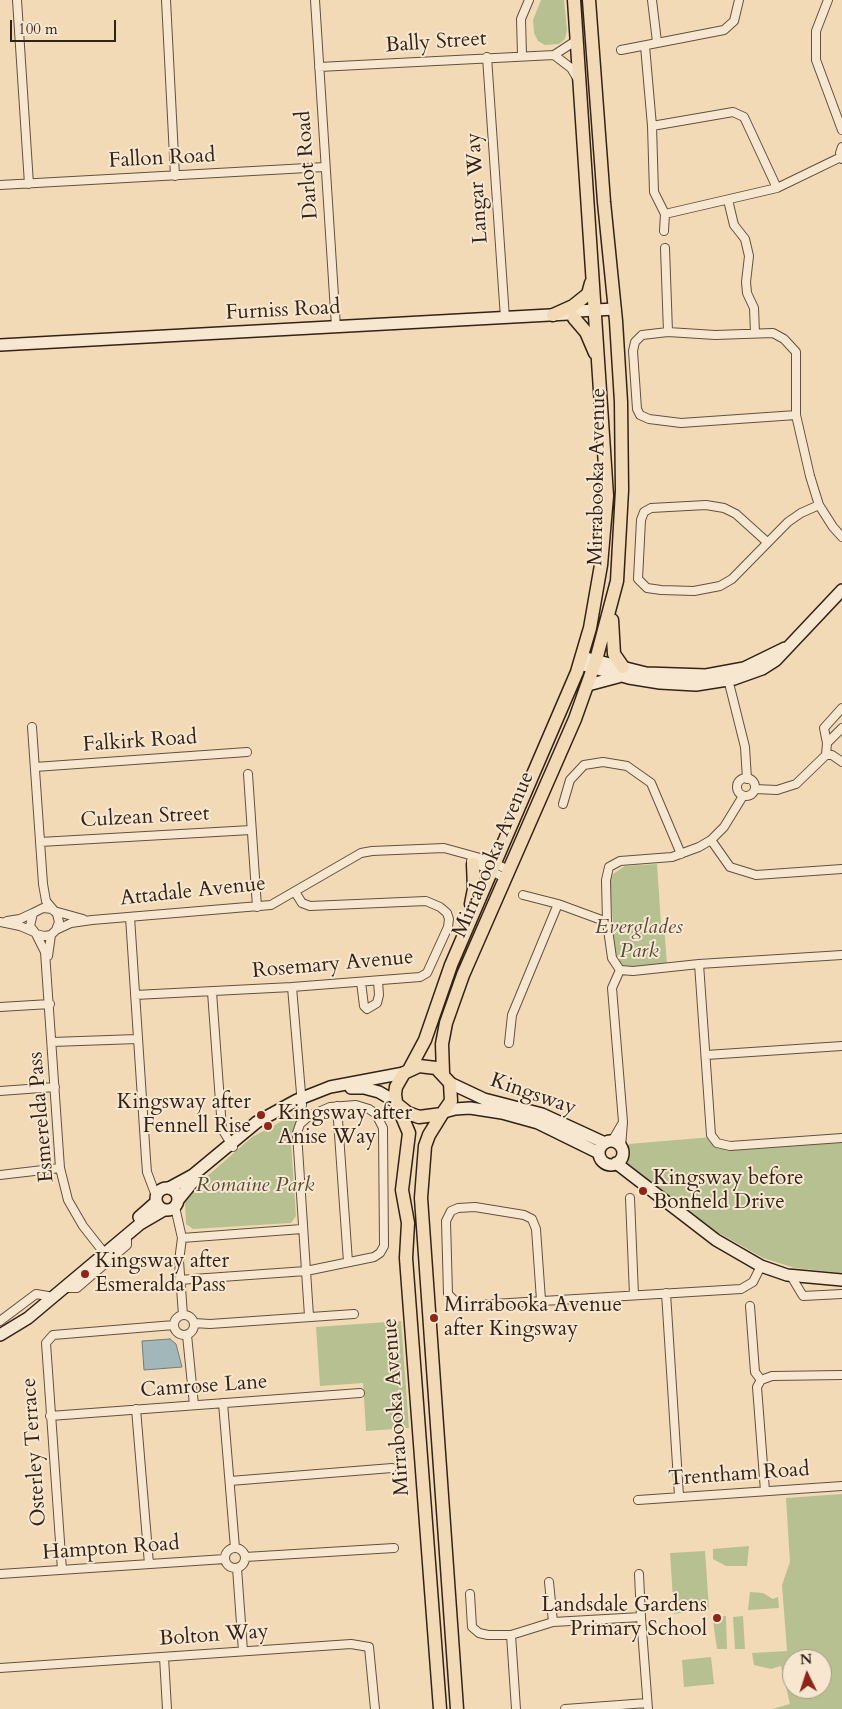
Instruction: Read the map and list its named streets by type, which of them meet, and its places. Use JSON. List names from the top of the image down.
{
  "streets": {
    "main road": ["Furniss Road", "Mirrabooka Avenue", "Kingsway"],
    "street": [
      "Bally Street",
      "Fallon Road",
      "Darlot Road",
      "Langar Way",
      "Falkirk Road",
      "Culzean Street",
      "Attadale Avenue",
      "Rosemary Avenue",
      "Esmerelda Pass",
      "Camrose Lane",
      "Osterley Terrace",
      "Trentham Road",
      "Hampton Road",
      "Bolton Way"
    ]
  },
  "crossings": [
    ["Bally Street", "Darlot Road"],
    ["Bally Street", "Langar Way"],
    ["Bally Street", "Mirrabooka Avenue"],
    ["Fallon Road", "Darlot Road"],
    ["Darlot Road", "Furniss Road"],
    ["Langar Way", "Furniss Road"],
    ["Furniss Road", "Mirrabooka Avenue"],
    ["Mirrabooka Avenue", "Attadale Avenue"],
    ["Mirrabooka Avenue", "Kingsway"],
    ["Attadale Avenue", "Rosemary Avenue"],
    ["Attadale Avenue", "Esmerelda Pass"],
    ["Camrose Lane", "Osterley Terrace"],
    ["Osterley Terrace", "Hampton Road"]
  ],
  "parks": ["Everglades Park", "Romaine Park"],
  "places": [
    "Kingsway after Fennell Rise",
    "Kingsway after Anise Way",
    "Kingsway before Bonfield Drive",
    "Kingsway after Esmeralda Pass",
    "Mirrabooka Avenue after Kingsway",
    "Landsdale Gardens Primary School"
  ],
  "scale_bar": "100 m",
  "north": "top"
}
